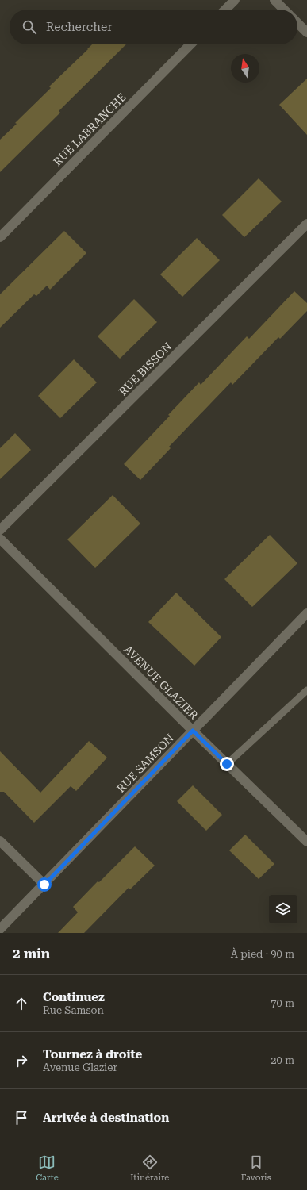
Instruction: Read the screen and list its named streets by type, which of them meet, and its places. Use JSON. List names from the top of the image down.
{
  "streets": {
    "street": [
      "RUE LABRANCHE",
      "RUE BISSON",
      "AVENUE GLAZIER",
      "RUE SAMSON"
    ]
  },
  "crossings": [
    ["AVENUE GLAZIER", "RUE SAMSON"]
  ],
  "north": "top",
  "page": {
    "search": "Rechercher",
    "heading": ["2 min", "À pied · 90 m"],
    "list": [
      ["Continuez", "Rue Samson", "70 m"],
      ["Tournez à droite", "Avenue Glazier", "20 m"],
      "Arrivée à destination"
    ],
    "nav": ["Carte", "Itinéraire", "Favoris"]
  }
}
